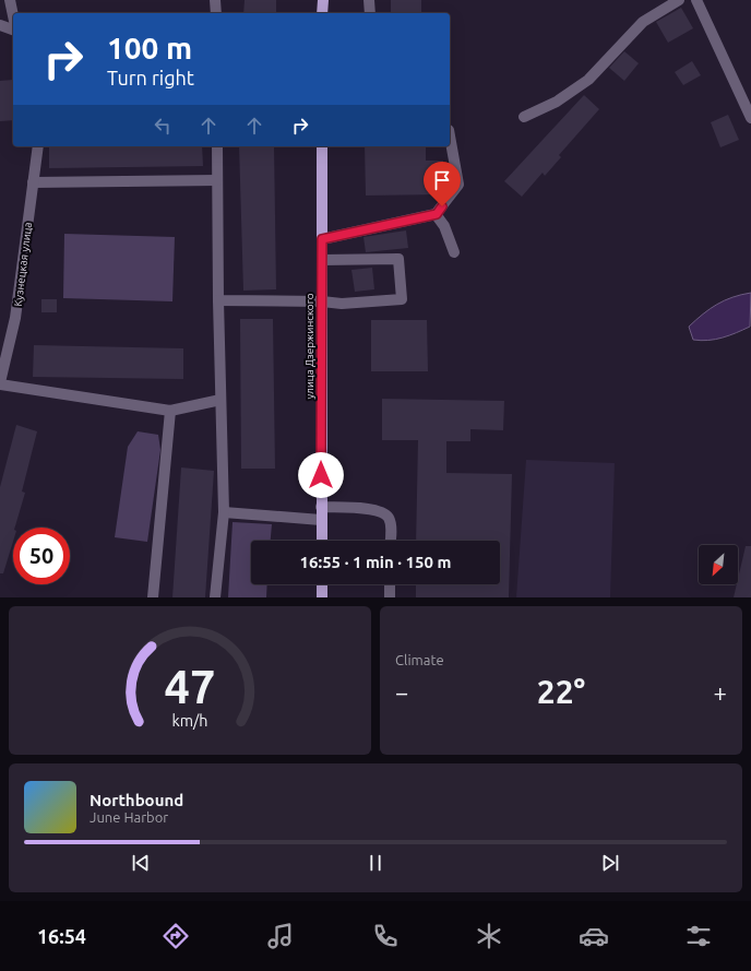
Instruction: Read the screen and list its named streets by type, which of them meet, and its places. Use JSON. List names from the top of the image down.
{
  "streets": {
    "main road": ["улица Дзержинского"],
    "street": ["Кузнецкая улица"]
  },
  "north": "bottom left",
  "page": {
    "turn": ["100 m", "Turn right"],
    "limit": "50",
    "trip": "16:55 · 1 min · 150 m",
    "tile": "Climate",
    "heat": ["−", "22°", "+"],
    "song": ["Northbound", "June Harbor"],
    "tabs": "16:54",
    "gauge": ["47", "km/h"]
  }
}
